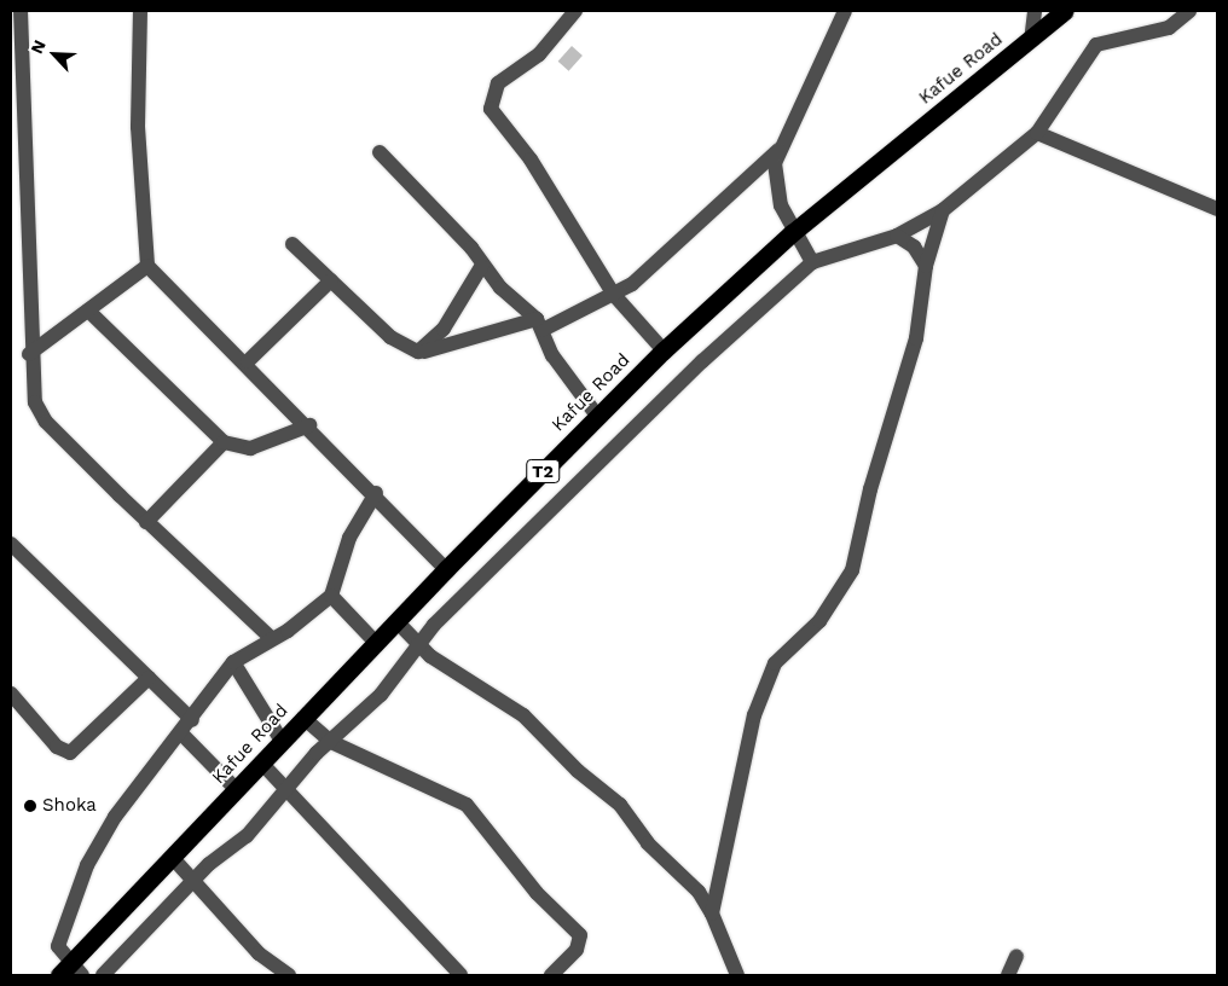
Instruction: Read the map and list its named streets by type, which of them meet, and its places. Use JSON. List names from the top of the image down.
{
  "streets": {
    "highway": ["Kafue Road", "T2"]
  },
  "places": ["Shoka"],
  "north": "top left"
}
